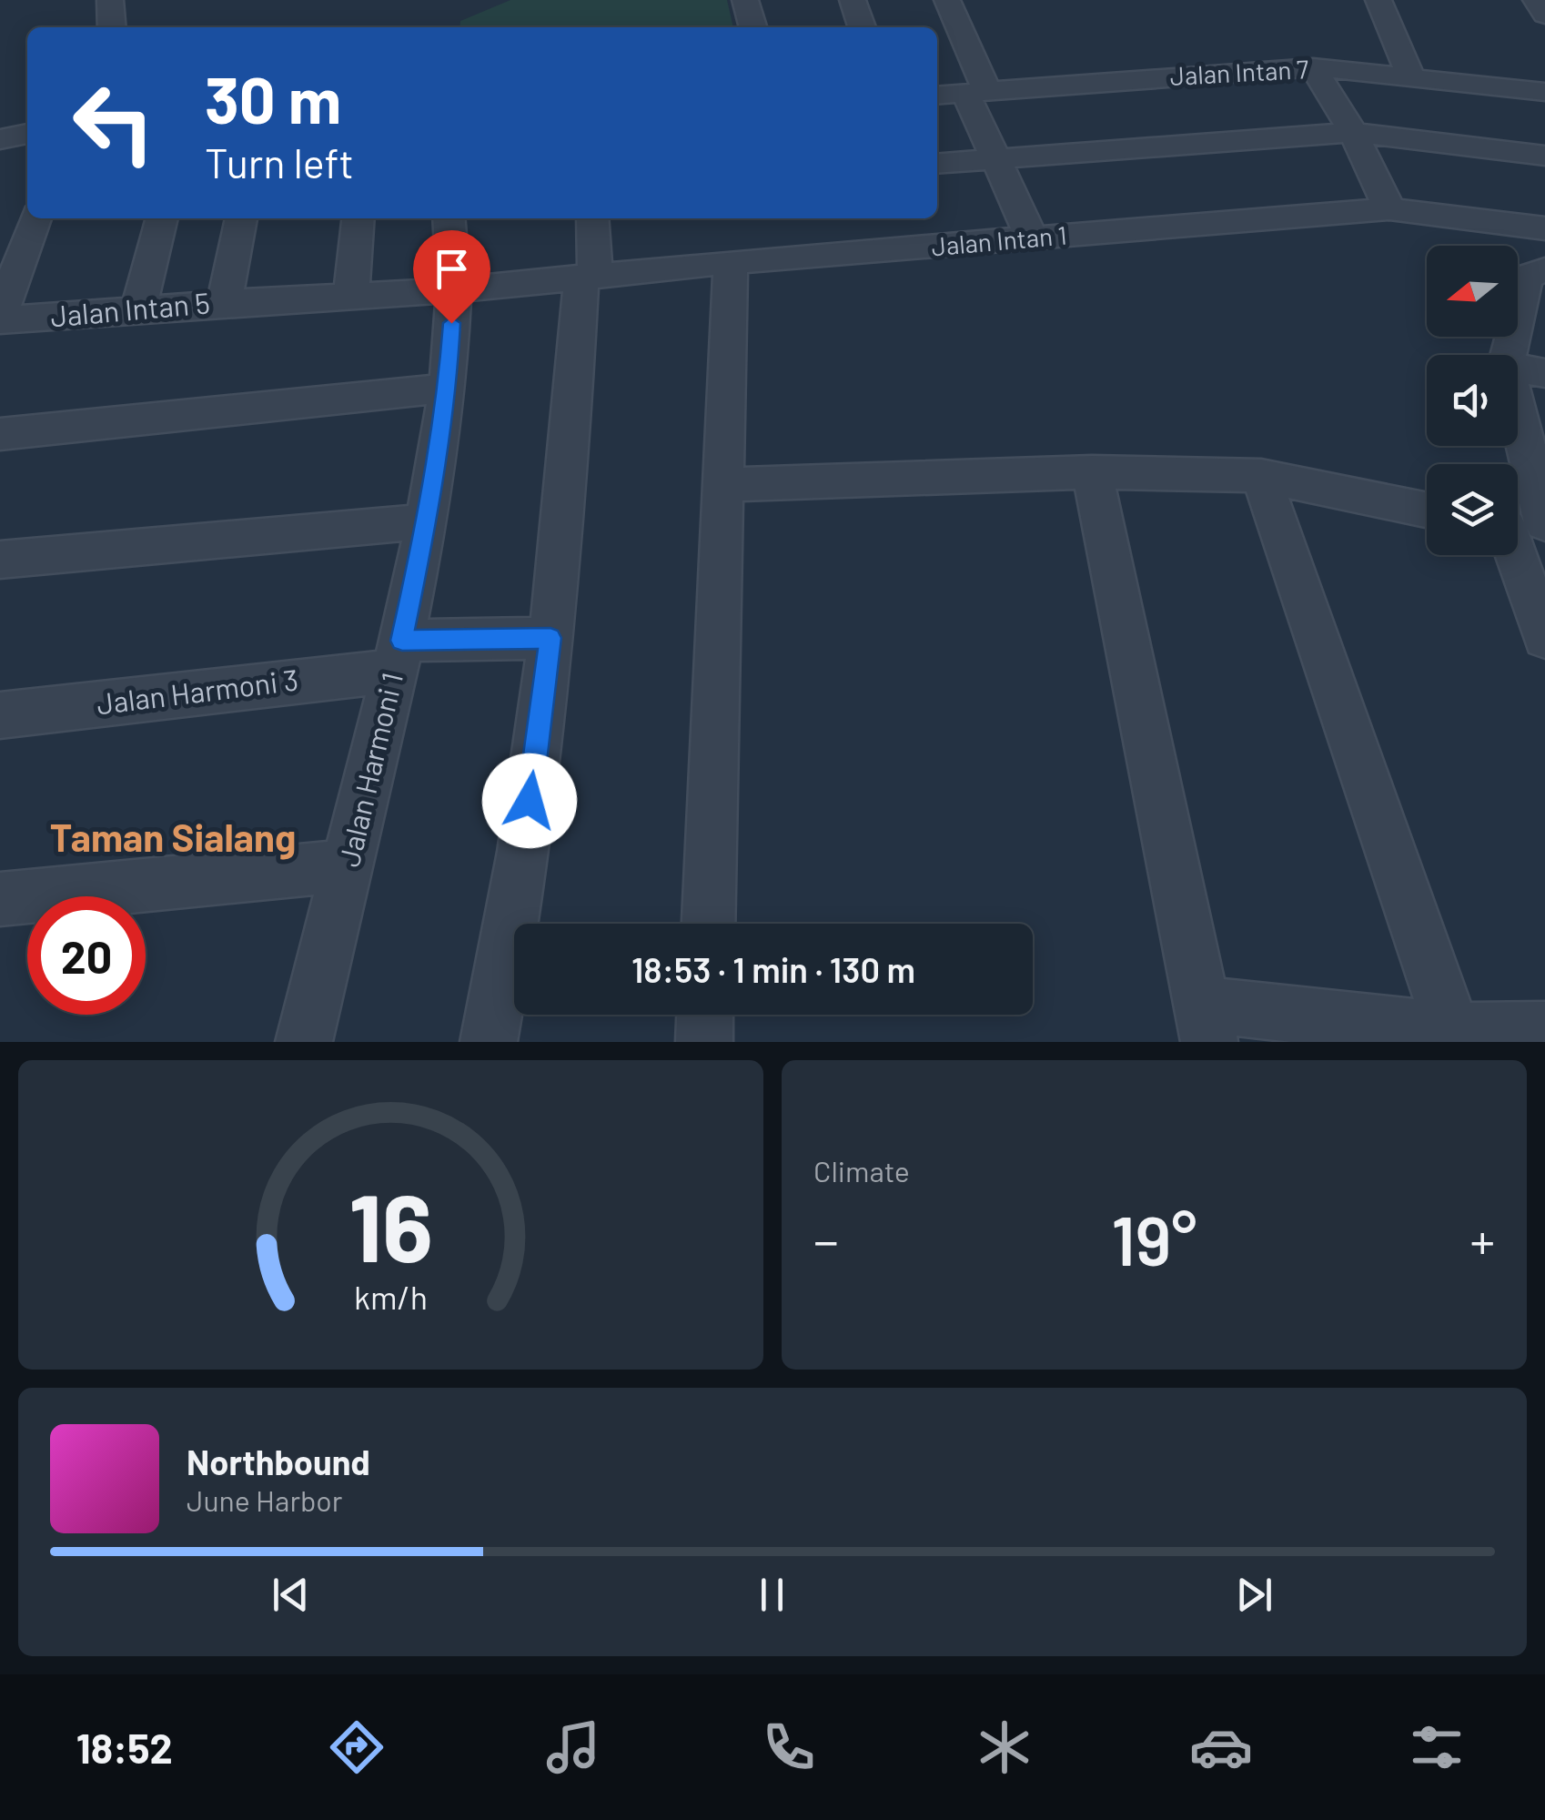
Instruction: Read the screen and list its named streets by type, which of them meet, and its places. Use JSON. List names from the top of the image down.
{
  "streets": {
    "street": [
      "Jalan Intan 7",
      "Jalan Intan 1",
      "Jalan Intan 5",
      "Jalan Harmoni 3",
      "Jalan Harmoni 1"
    ]
  },
  "crossings": [
    ["Jalan Intan 1", "Jalan Intan 5"],
    ["Jalan Intan 1", "Jalan Harmoni 1"],
    ["Jalan Harmoni 3", "Jalan Harmoni 1"]
  ],
  "districts": ["Taman Sialang"],
  "north": "left",
  "page": {
    "turn": ["30 m", "Turn left"],
    "limit": "20",
    "trip": "18:53 · 1 min · 130 m",
    "tile": "Climate",
    "heat": ["−", "19°", "+"],
    "song": ["Northbound", "June Harbor"],
    "tabs": "18:52",
    "gauge": ["16", "km/h"]
  }
}
